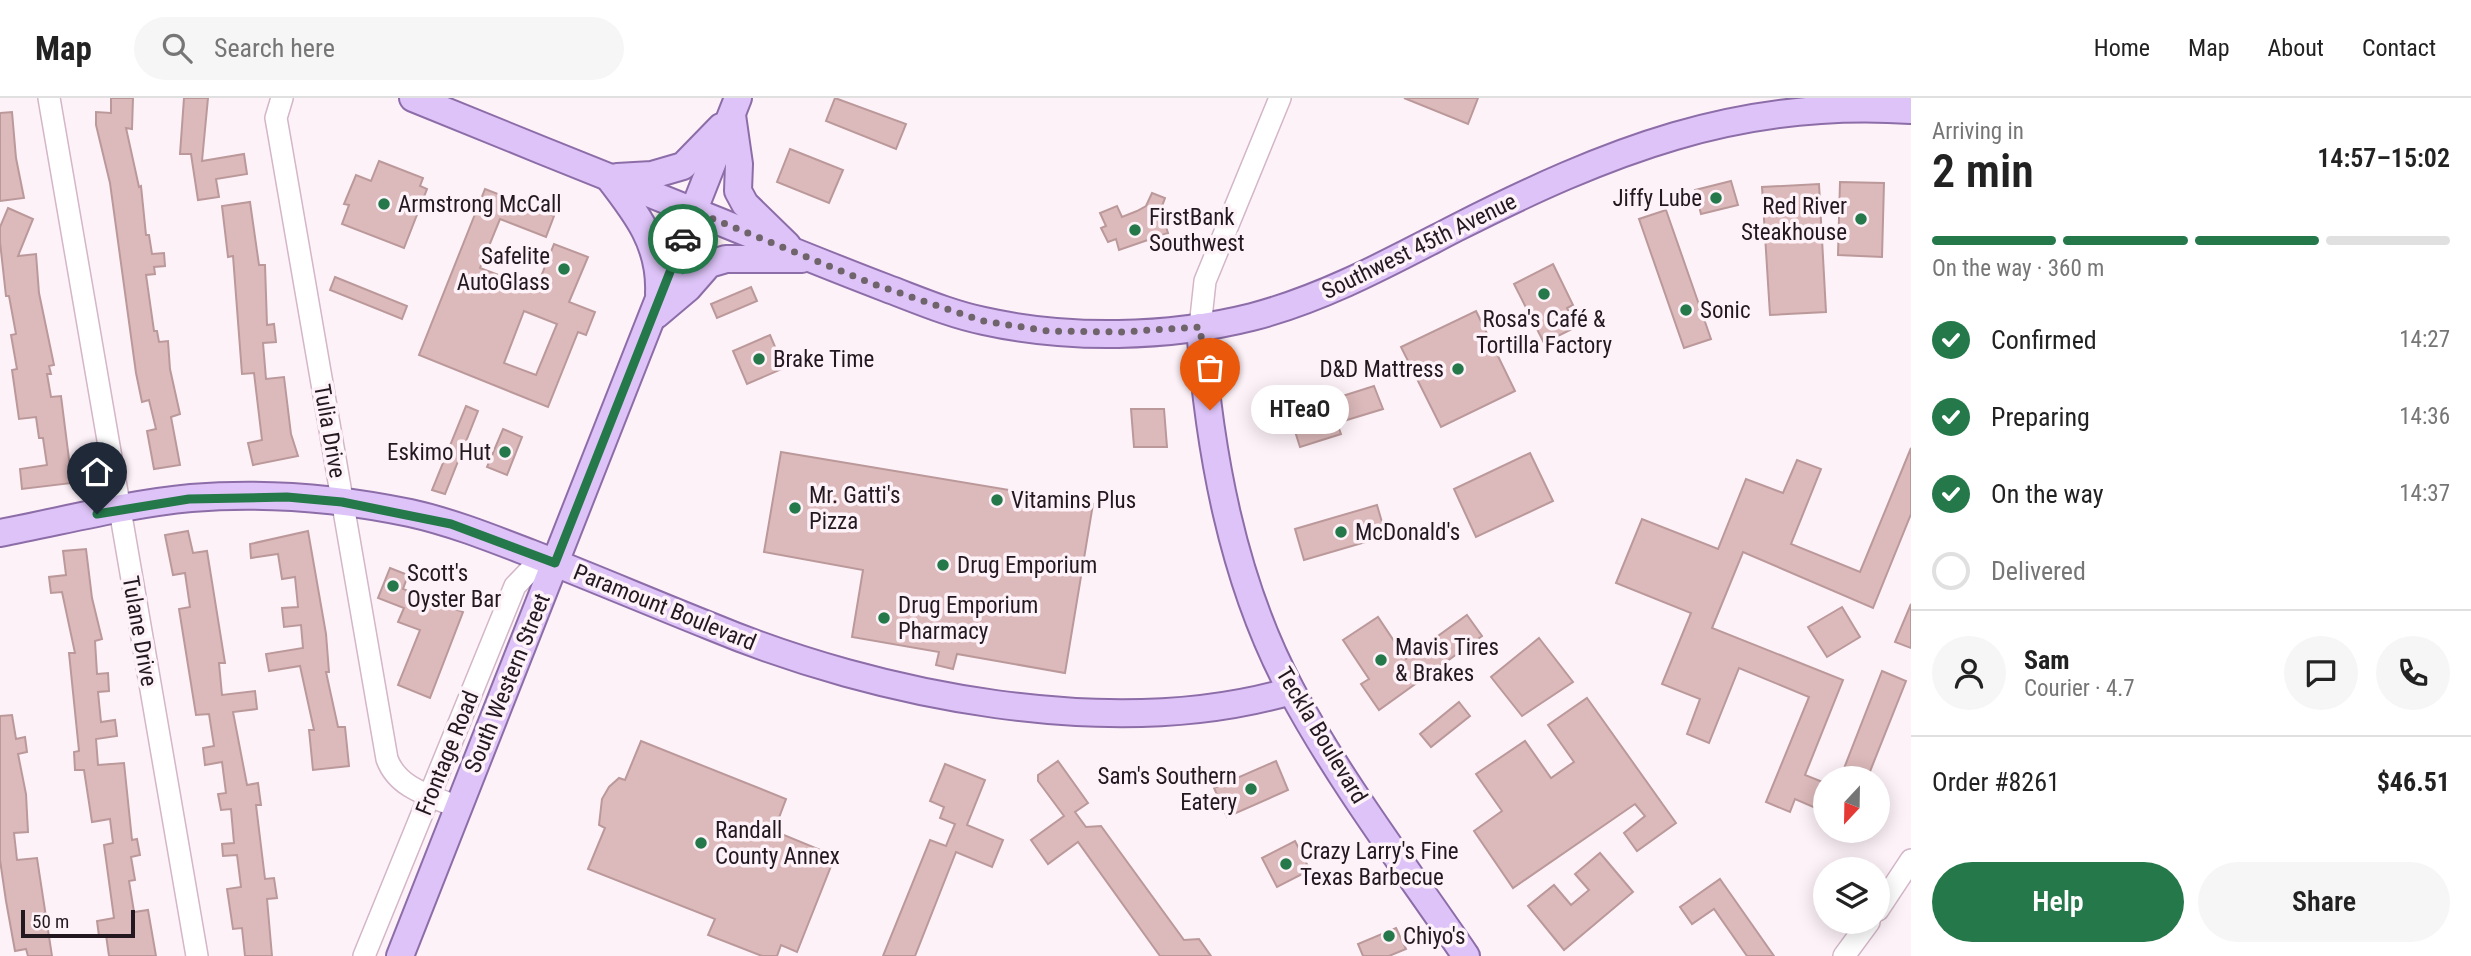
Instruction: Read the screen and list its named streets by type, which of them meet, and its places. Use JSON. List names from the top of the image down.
{
  "streets": {
    "main road": [
      "Southwest 45th Avenue",
      "Paramount Boulevard",
      "South Western Street",
      "Teckla Boulevard"
    ],
    "street": ["Tulia Drive", "Tulane Drive", "Frontage Road"]
  },
  "crossings": [
    ["Southwest 45th Avenue", "South Western Street"],
    ["Southwest 45th Avenue", "Teckla Boulevard"],
    ["Tulia Drive", "Paramount Boulevard"],
    ["Tulia Drive", "South Western Street"],
    ["Tulia Drive", "Frontage Road"],
    ["Paramount Boulevard", "Tulane Drive"],
    ["Paramount Boulevard", "South Western Street"],
    ["Paramount Boulevard", "Teckla Boulevard"],
    ["Paramount Boulevard", "Frontage Road"],
    ["South Western Street", "Frontage Road"]
  ],
  "places": [
    "Jiffy Lube",
    "Armstrong McCall",
    "Red River Steakhouse",
    "FirstBank Southwest",
    "Safelite AutoGlass",
    "Rosa's Café & Tortilla Factory",
    "Sonic",
    "Brake Time",
    "D&D Mattress",
    "HTeaO",
    "Eskimo Hut",
    "Vitamins Plus",
    "Mr. Gatti's Pizza",
    "McDonald's",
    "Drug Emporium",
    "Scott's Oyster Bar",
    "Drug Emporium Pharmacy",
    "Mavis Tires & Brakes",
    "Sam's Southern Eatery",
    "Randall County Annex",
    "Crazy Larry's Fine Texas Barbecue",
    "Chiyo's"
  ],
  "scale_bar": "50 m",
  "north": "bottom",
  "page": {
    "header": "Map",
    "search": "Search here",
    "nav": [
      "Home",
      "Map",
      "About",
      "Contact"
    ],
    "heading": ["2 min", "Arriving in", "14:57–15:02"],
    "panel": [
      "Sam",
      "Courier · 4.7",
      "Order #8261",
      "$46.51"
    ],
    "bar": "On the way · 360 m",
    "list": [
      ["Confirmed", "14:27"],
      ["Preparing", "14:36"],
      ["On the way", "14:37"],
      "Delivered"
    ],
    "bubble": "HTeaO",
    "buttons": ["Help", "Share"],
    "scale": "50 m"
  }
}
